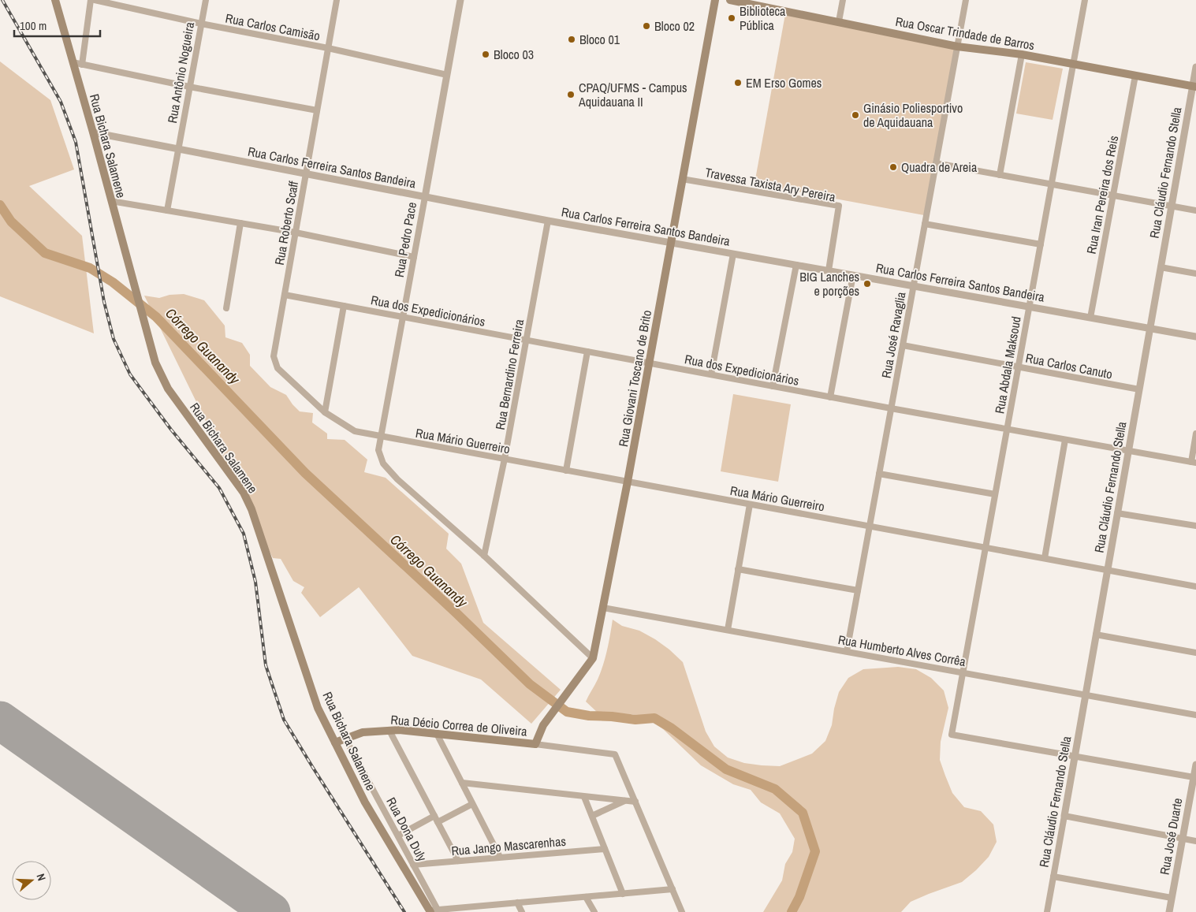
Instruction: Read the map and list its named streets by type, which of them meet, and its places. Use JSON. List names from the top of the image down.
{
  "streets": {
    "main road": [
      "Rua Oscar Trindade de Barros",
      "Rua Bichara Salamene",
      "Rua Giovani Toscano de Brito",
      "Rua Décio Correa de Oliveira"
    ],
    "street": [
      "Rua Carlos Camisão",
      "Rua Antônio Nogueira",
      "Rua Carlos Ferreira Santos Bandeira",
      "Rua Cláudio Fernando Stella",
      "Travessa Taxista Ary Pereira",
      "Rua Iran Pereira dos Reis",
      "Rua Roberto Scaff",
      "Rua Pedro Pace",
      "Rua dos Expedicionários",
      "Rua José Ravaglia",
      "Rua Abdala Maksoud",
      "Rua Carlos Canuto",
      "Rua Bernardino Ferreira",
      "Rua Mário Guerreiro",
      "Rua Humberto Alves Corrêa",
      "Rua Dona Duly",
      "Rua José Duarte",
      "Rua Jango Mascarenhas"
    ]
  },
  "crossings": [
    ["Rua Carlos Camisão", "Rua Antônio Nogueira"],
    ["Rua Carlos Camisão", "Rua Roberto Scaff"],
    ["Rua Carlos Camisão", "Rua Pedro Pace"],
    ["Rua Oscar Trindade de Barros", "Rua Cláudio Fernando Stella"],
    ["Rua Oscar Trindade de Barros", "Rua Iran Pereira dos Reis"],
    ["Rua Oscar Trindade de Barros", "Rua José Ravaglia"],
    ["Rua Oscar Trindade de Barros", "Rua Abdala Maksoud"],
    ["Rua Antônio Nogueira", "Rua Carlos Ferreira Santos Bandeira"],
    ["Rua Bichara Salamene", "Rua Carlos Ferreira Santos Bandeira"],
    ["Rua Bichara Salamene", "Rua Décio Correa de Oliveira"],
    ["Rua Bichara Salamene", "Rua Dona Duly"],
    ["Rua Carlos Ferreira Santos Bandeira", "Rua Cláudio Fernando Stella"],
    ["Rua Carlos Ferreira Santos Bandeira", "Travessa Taxista Ary Pereira"],
    ["Rua Carlos Ferreira Santos Bandeira", "Rua Iran Pereira dos Reis"],
    ["Rua Carlos Ferreira Santos Bandeira", "Rua Roberto Scaff"],
    ["Rua Carlos Ferreira Santos Bandeira", "Rua Pedro Pace"],
    ["Rua Carlos Ferreira Santos Bandeira", "Rua José Ravaglia"],
    ["Rua Carlos Ferreira Santos Bandeira", "Rua Abdala Maksoud"],
    ["Rua Carlos Ferreira Santos Bandeira", "Rua Bernardino Ferreira"],
    ["Rua Carlos Ferreira Santos Bandeira", "Rua Giovani Toscano de Brito"],
    ["Rua Cláudio Fernando Stella", "Rua dos Expedicionários"],
    ["Rua Cláudio Fernando Stella", "Rua Abdala Maksoud"],
    ["Rua Cláudio Fernando Stella", "Rua Carlos Canuto"],
    ["Rua Cláudio Fernando Stella", "Rua Mário Guerreiro"],
    ["Rua Cláudio Fernando Stella", "Rua Humberto Alves Corrêa"],
    ["Travessa Taxista Ary Pereira", "Rua Giovani Toscano de Brito"],
    ["Rua Roberto Scaff", "Rua dos Expedicionários"],
    ["Rua Roberto Scaff", "Rua Mário Guerreiro"],
    ["Rua Pedro Pace", "Rua dos Expedicionários"],
    ["Rua Pedro Pace", "Rua Bernardino Ferreira"],
    ["Rua Pedro Pace", "Rua Giovani Toscano de Brito"],
    ["Rua Pedro Pace", "Rua Mário Guerreiro"],
    ["Rua dos Expedicionários", "Rua José Ravaglia"],
    ["Rua dos Expedicionários", "Rua Abdala Maksoud"],
    ["Rua dos Expedicionários", "Rua Bernardino Ferreira"],
    ["Rua dos Expedicionários", "Rua Giovani Toscano de Brito"],
    ["Rua José Ravaglia", "Rua Carlos Canuto"],
    ["Rua José Ravaglia", "Rua Mário Guerreiro"],
    ["Rua José Ravaglia", "Rua Humberto Alves Corrêa"],
    ["Rua Abdala Maksoud", "Rua Carlos Canuto"],
    ["Rua Abdala Maksoud", "Rua Mário Guerreiro"],
    ["Rua Abdala Maksoud", "Rua Humberto Alves Corrêa"],
    ["Rua Bernardino Ferreira", "Rua Mário Guerreiro"],
    ["Rua Giovani Toscano de Brito", "Rua Mário Guerreiro"],
    ["Rua Giovani Toscano de Brito", "Rua Humberto Alves Corrêa"],
    ["Rua Giovani Toscano de Brito", "Rua Décio Correa de Oliveira"],
    ["Rua Décio Correa de Oliveira", "Rua Dona Duly"],
    ["Rua Dona Duly", "Rua Jango Mascarenhas"]
  ],
  "water": ["Córrego Guanandy"],
  "places": [
    "Biblioteca Pública",
    "Bloco 02",
    "Bloco 01",
    "Bloco 03",
    "EM Erso Gomes",
    "CPAQ/UFMS - Campus Aquidauana II",
    "Ginásio Poliesportivo de Aquidauana",
    "Quadra de Areia",
    "BIG Lanches e porções"
  ],
  "scale_bar": "100 m",
  "north": "right"
}
